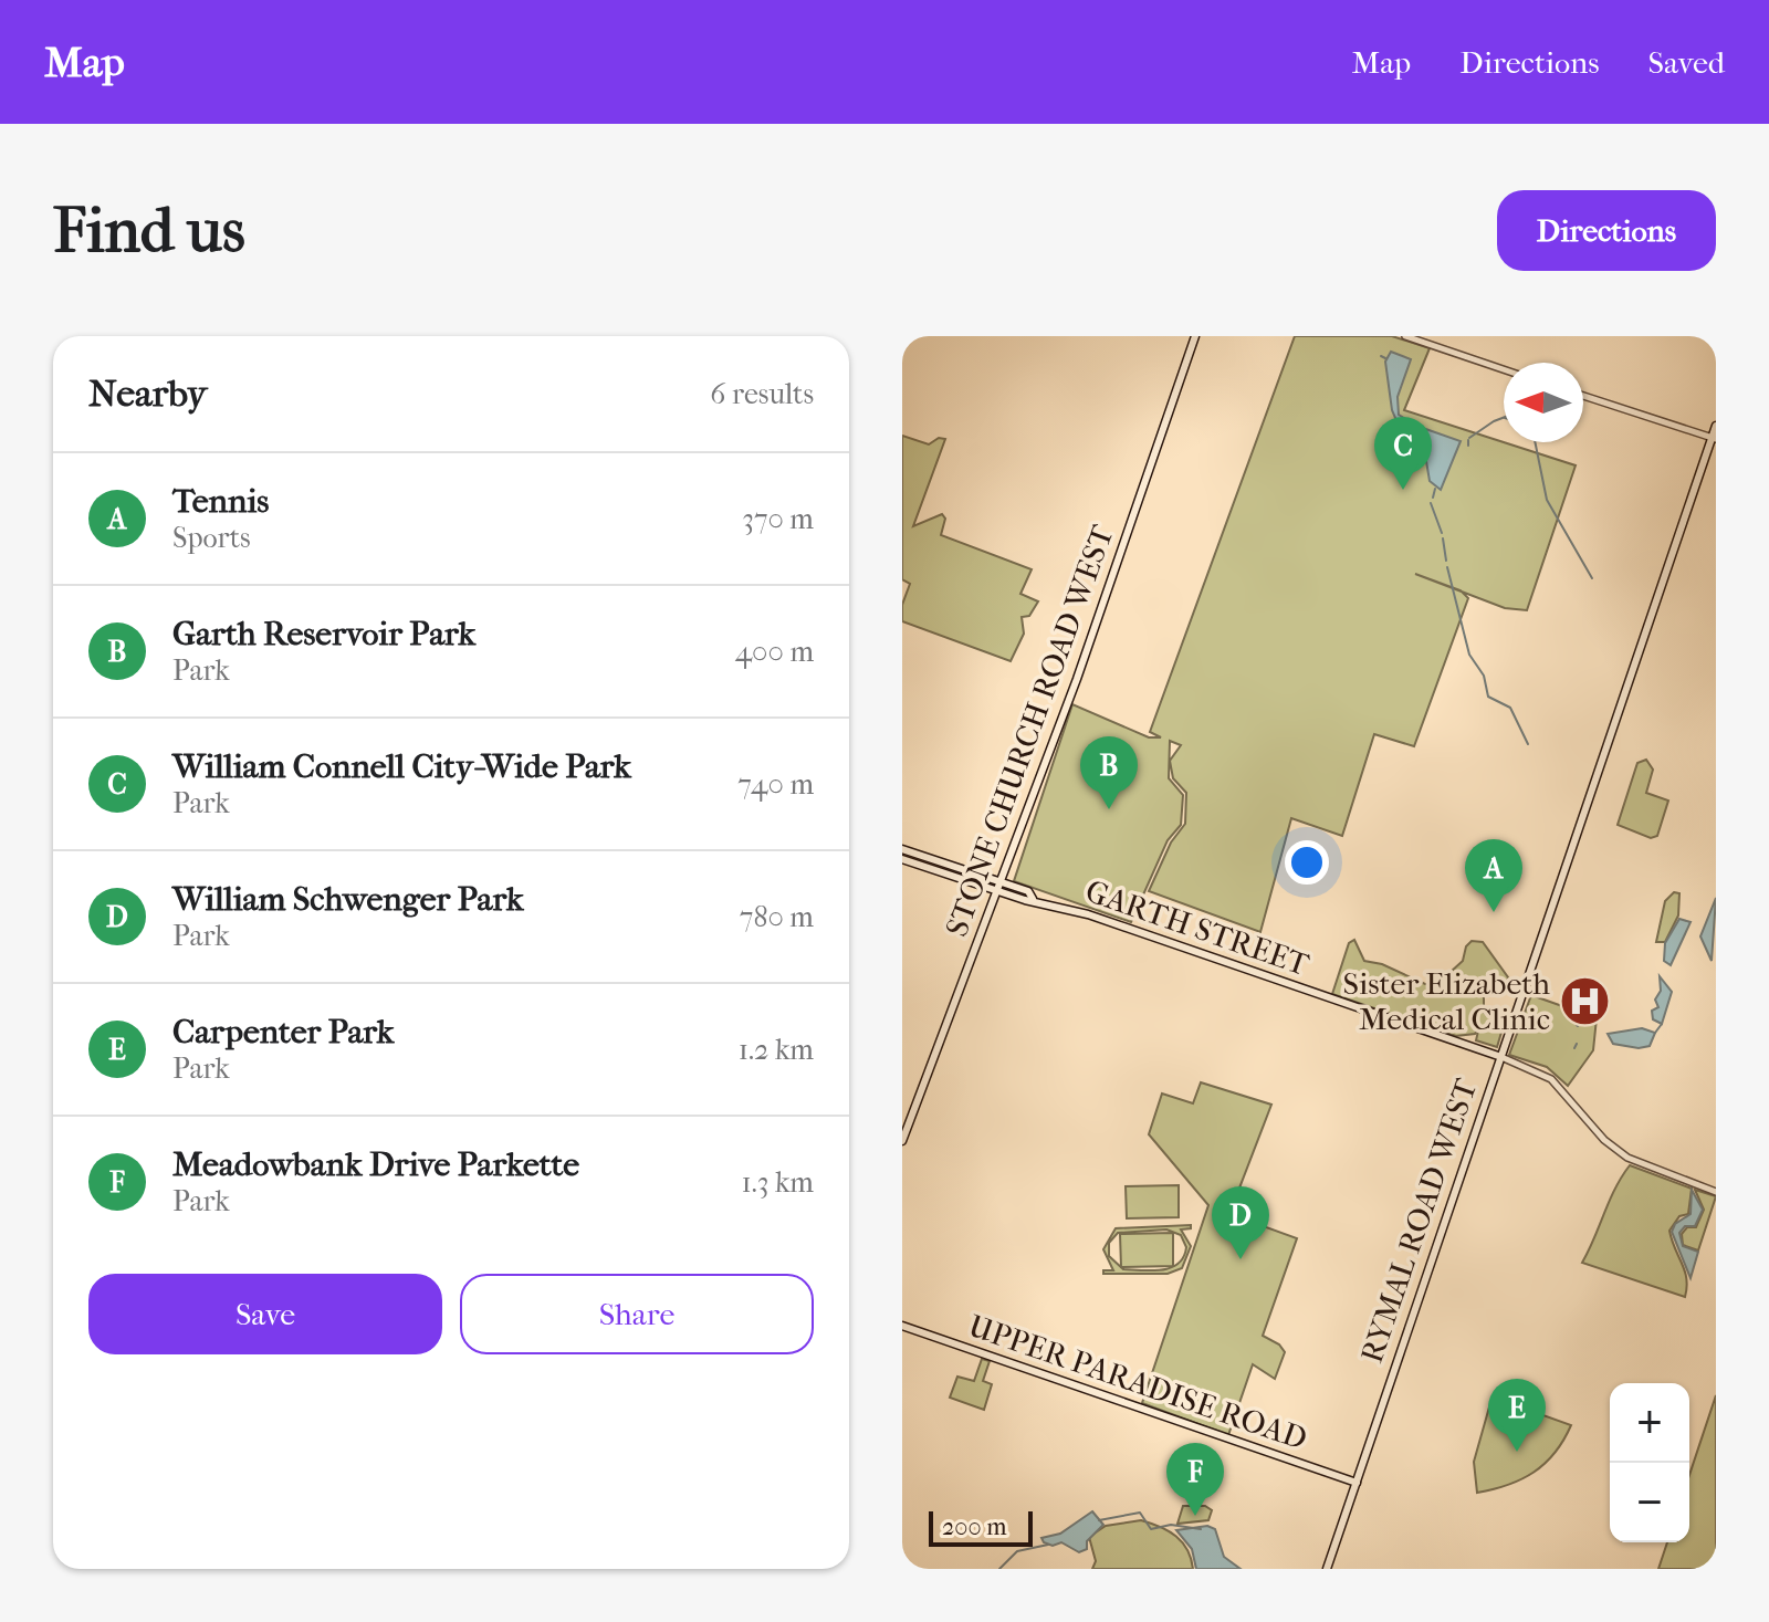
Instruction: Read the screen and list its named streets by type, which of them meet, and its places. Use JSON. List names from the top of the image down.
{
  "streets": {
    "main road": [
      "STONE CHURCH ROAD WEST",
      "GARTH STREET",
      "RYMAL ROAD WEST",
      "UPPER PARADISE ROAD"
    ]
  },
  "crossings": [
    ["STONE CHURCH ROAD WEST", "GARTH STREET"],
    ["GARTH STREET", "RYMAL ROAD WEST"],
    ["RYMAL ROAD WEST", "UPPER PARADISE ROAD"]
  ],
  "places": {
    "hospital": ["Sister Elizabeth Medical Clinic"]
  },
  "scale_bar": "200 m",
  "north": "left",
  "page": {
    "header": "Map",
    "nav": ["Map", "Directions", "Saved"],
    "buttons": [
      "Directions",
      ["Save", "Share"]
    ],
    "title": "Find us",
    "heading": ["Nearby", "6 results"],
    "pins": [
      "C",
      "B",
      "A",
      "D",
      "E",
      "F"
    ],
    "list": [
      {
        "mark": "A",
        "name": "Tennis",
        "note": "Sports",
        "value": "370 m"
      },
      {
        "mark": "B",
        "name": "Garth Reservoir Park",
        "note": "Park",
        "value": "400 m"
      },
      {
        "mark": "C",
        "name": "William Connell City-Wide Park",
        "note": "Park",
        "value": "740 m"
      },
      {
        "mark": "D",
        "name": "William Schwenger Park",
        "note": "Park",
        "value": "780 m"
      },
      {
        "mark": "E",
        "name": "Carpenter Park",
        "note": "Park",
        "value": "1.2 km"
      },
      {
        "mark": "F",
        "name": "Meadowbank Drive Parkette",
        "note": "Park",
        "value": "1.3 km"
      }
    ],
    "map_buttons": ["+", "−"],
    "scale": "200 m"
  }
}
